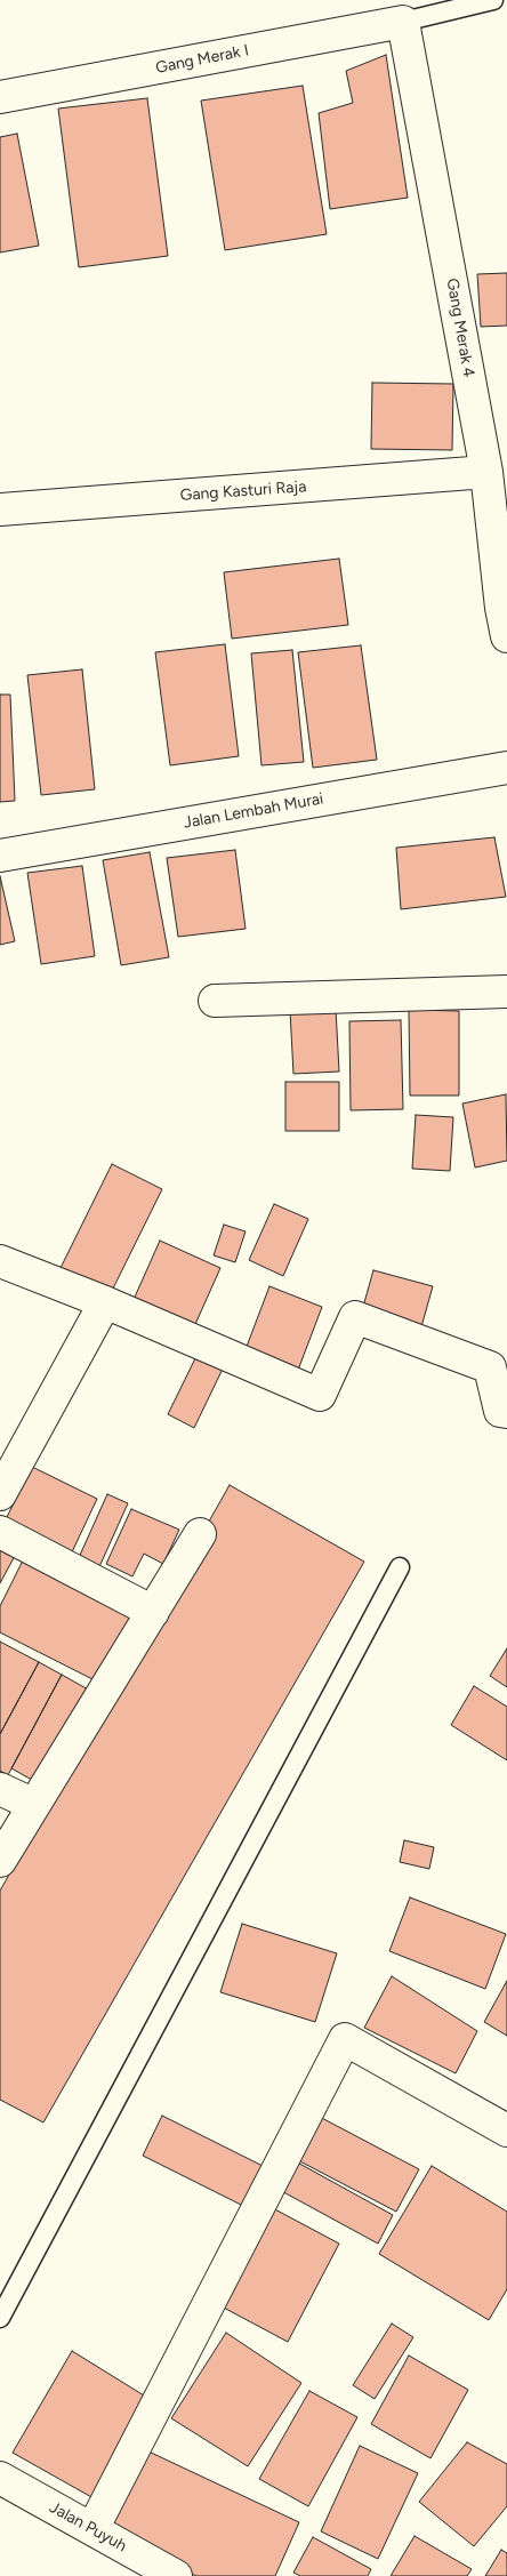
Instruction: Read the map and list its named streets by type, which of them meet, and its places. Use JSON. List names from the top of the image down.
{
  "streets": {
    "street": [
      "Gang Merak I",
      "Gang Merak 4",
      "Gang Kasturi Raja",
      "Jalan Lembah Murai",
      "Jalan Puyuh"
    ]
  },
  "crossings": [
    ["Gang Merak I", "Gang Merak 4"],
    ["Gang Merak 4", "Gang Kasturi Raja"]
  ]
}
